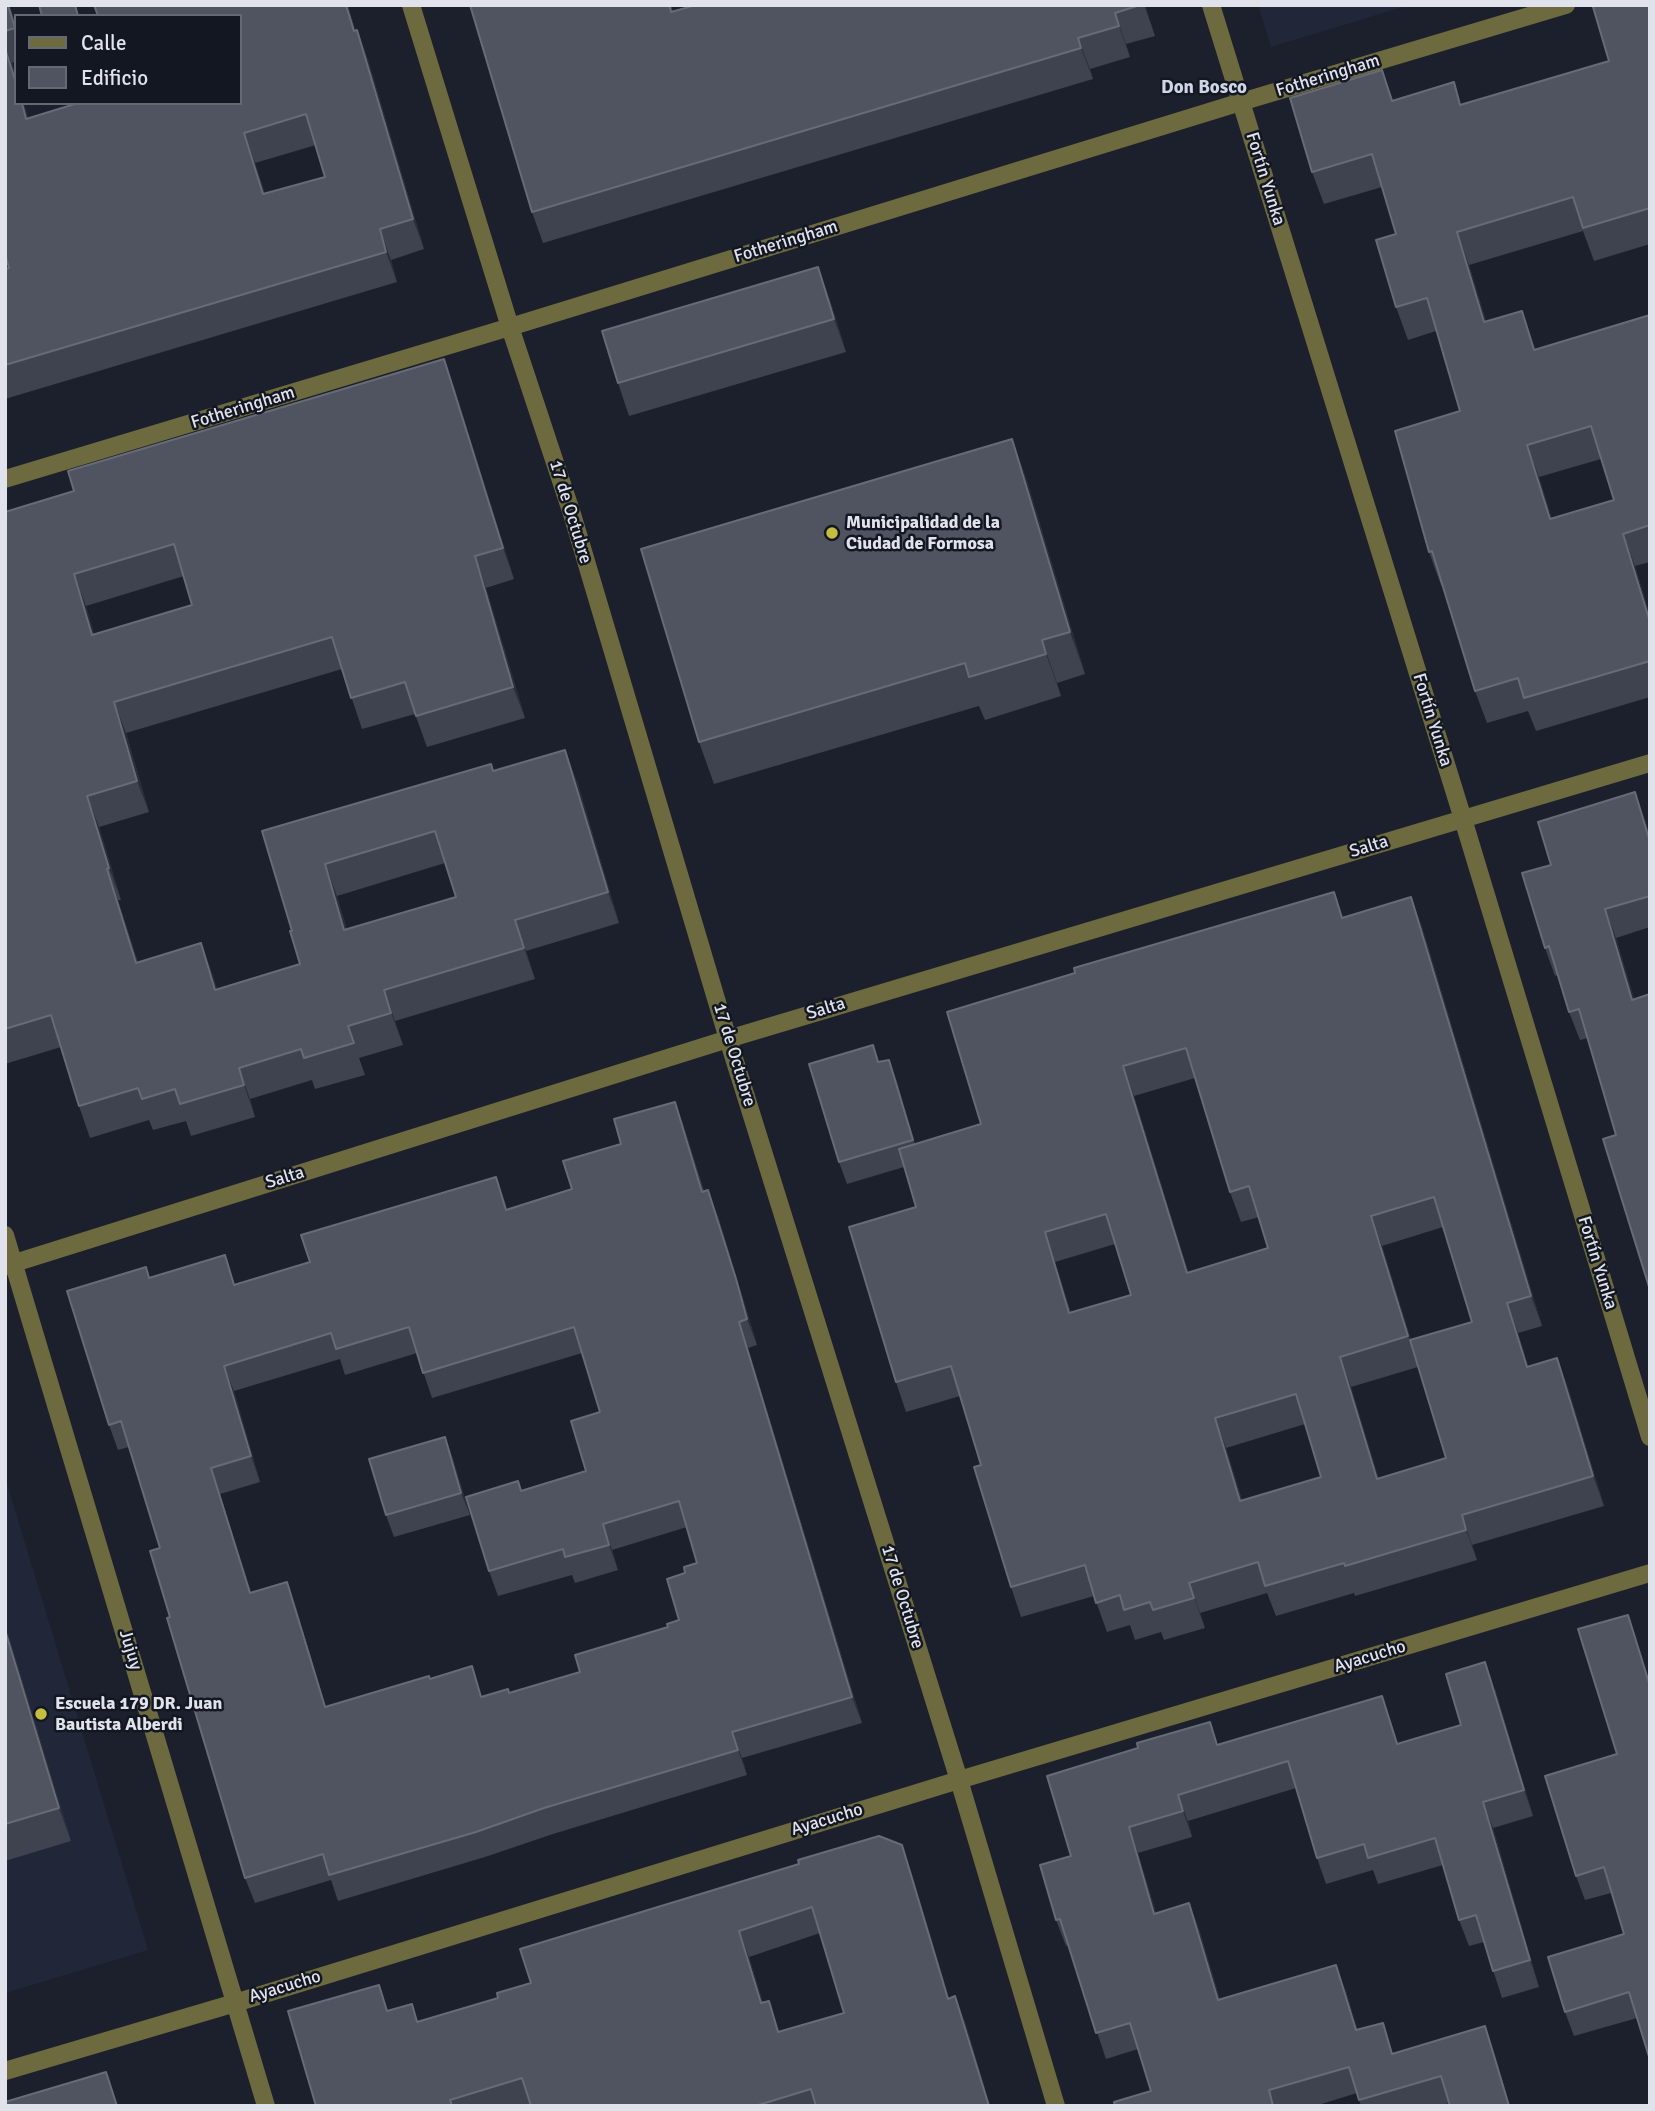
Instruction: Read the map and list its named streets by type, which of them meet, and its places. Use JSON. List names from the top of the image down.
{
  "streets": {
    "street": [
      "Fotheringham",
      "Fortín Yunka",
      "17 de Octubre",
      "Salta",
      "Jujuy",
      "Ayacucho"
    ]
  },
  "crossings": [
    ["Fotheringham", "Fortín Yunka"],
    ["Fotheringham", "17 de Octubre"],
    ["Fortín Yunka", "Salta"],
    ["17 de Octubre", "Salta"],
    ["17 de Octubre", "Ayacucho"],
    ["Salta", "Jujuy"],
    ["Jujuy", "Ayacucho"]
  ],
  "districts": ["Don Bosco"],
  "places": ["Municipalidad de la Ciudad de Formosa", "Escuela 179 DR. Juan Bautista Alberdi"],
  "legend": ["Calle", "Edificio"]
}
